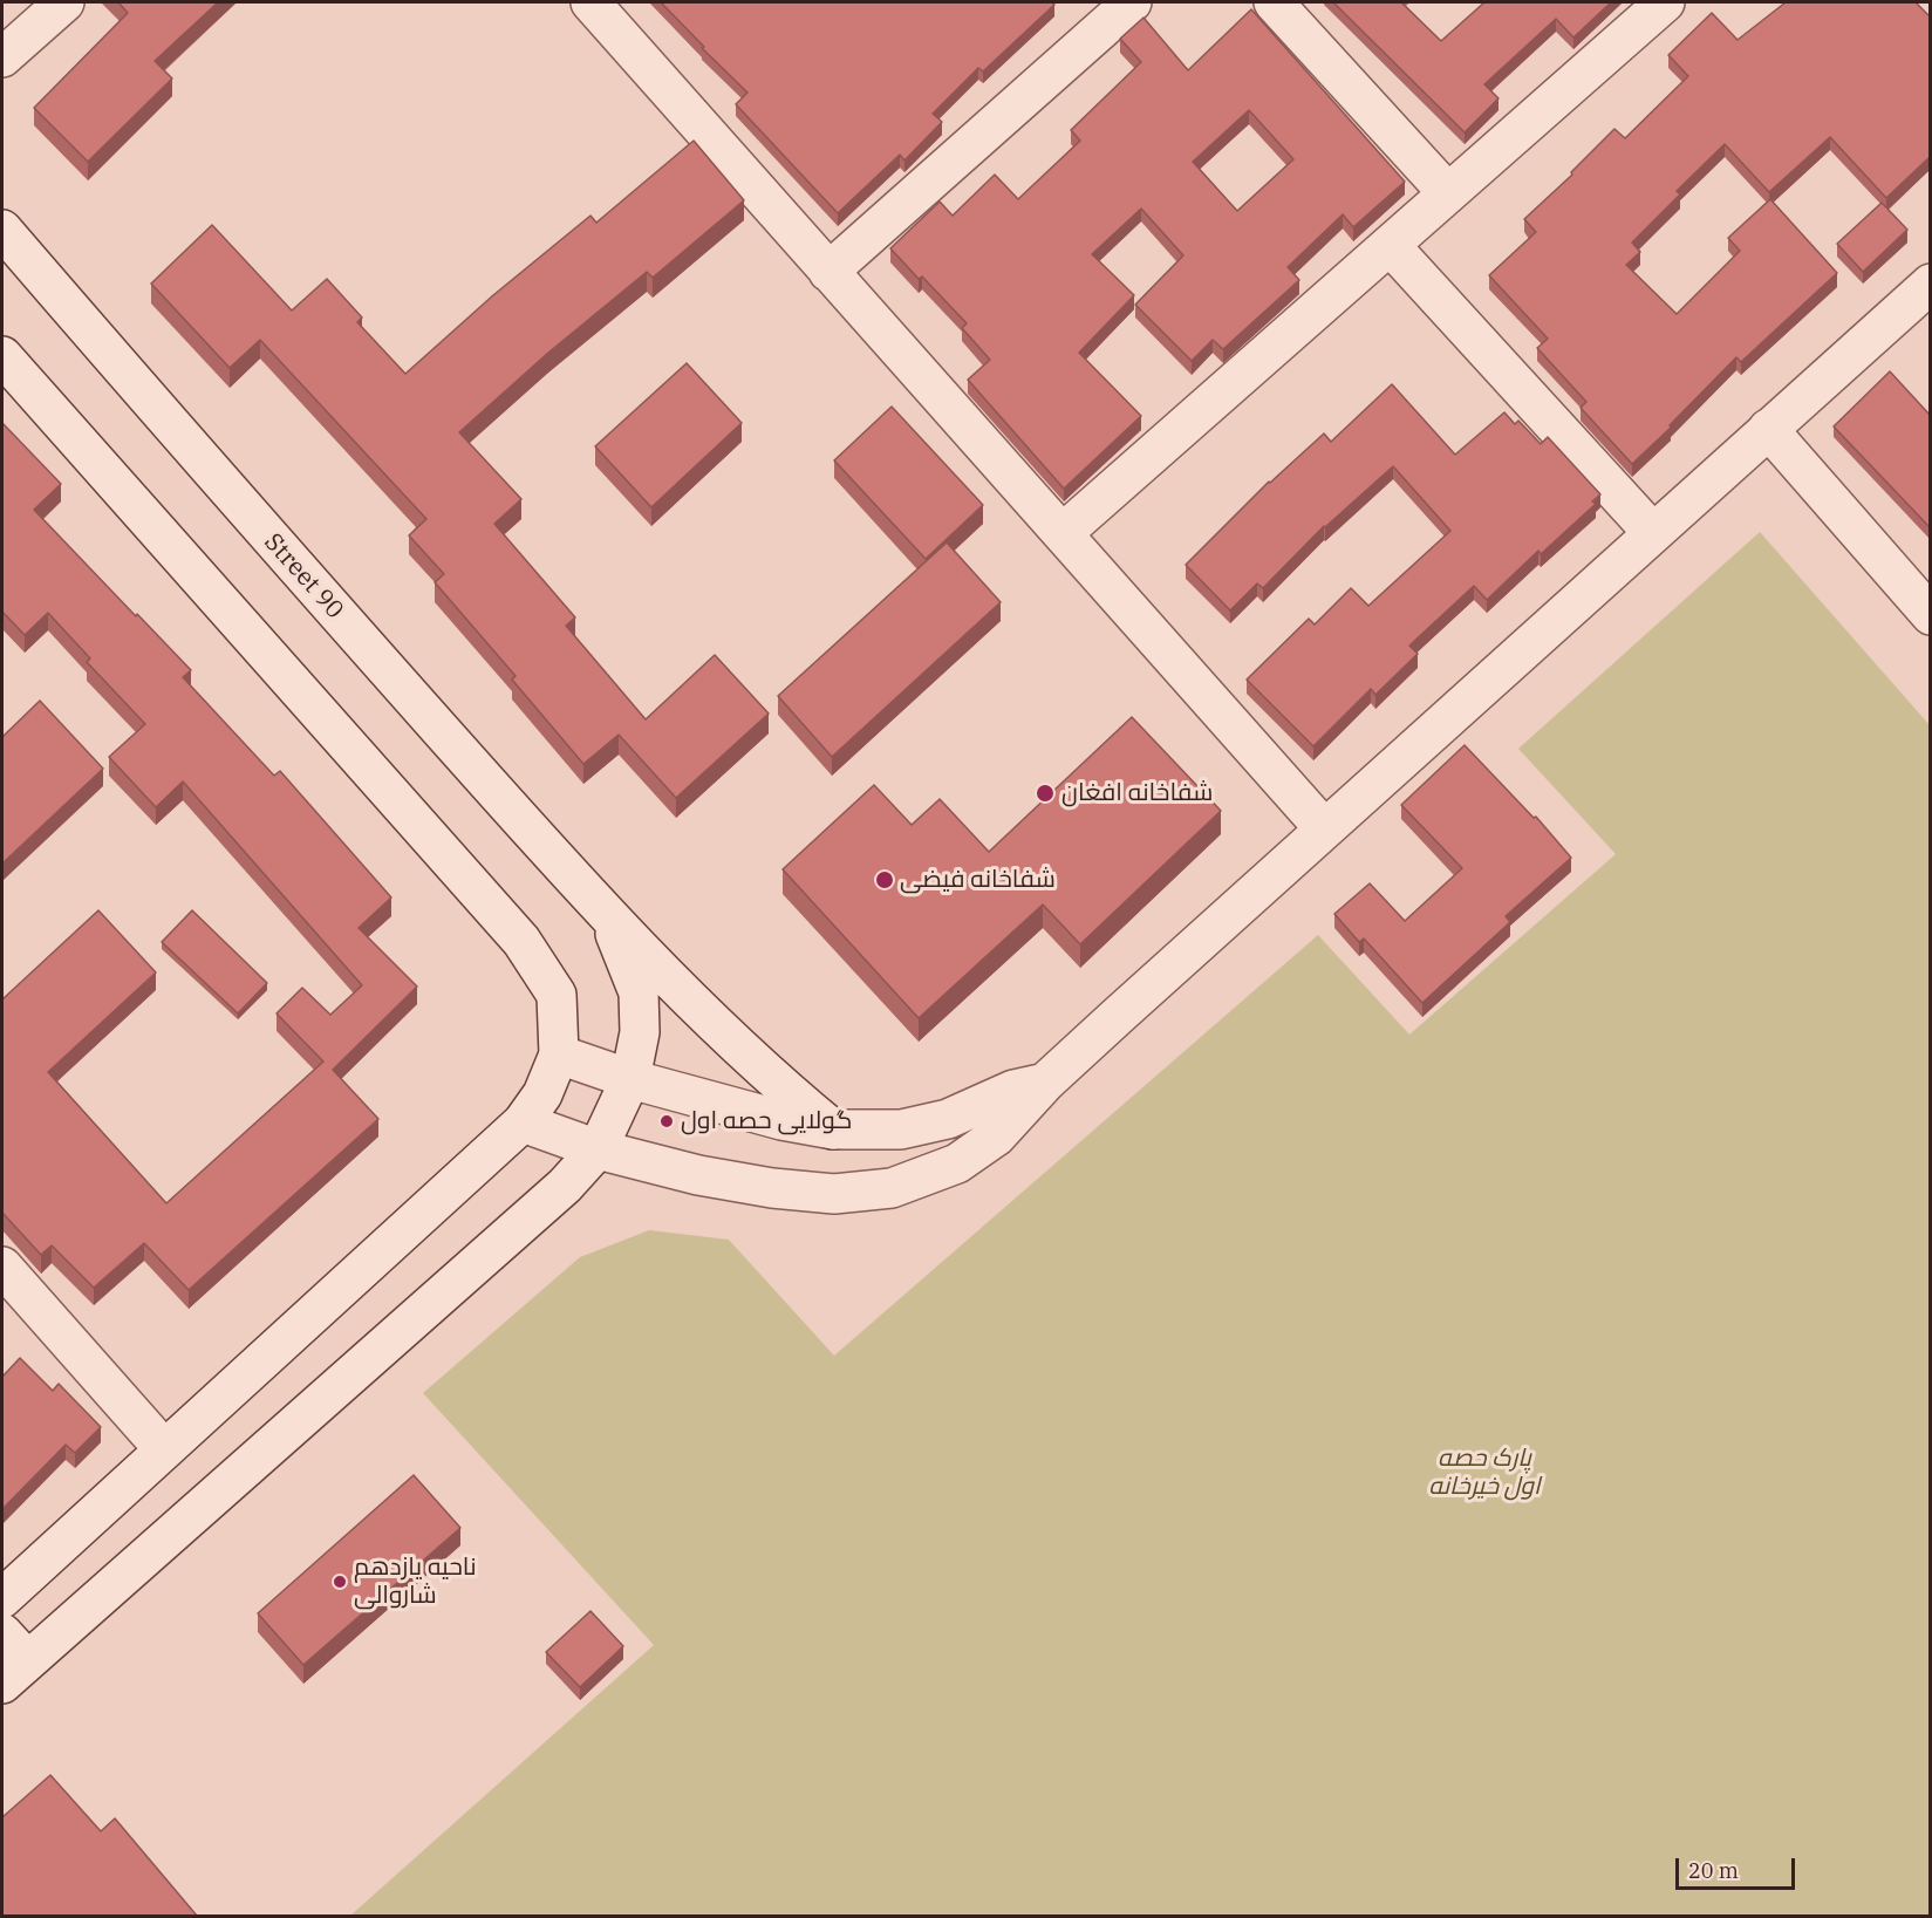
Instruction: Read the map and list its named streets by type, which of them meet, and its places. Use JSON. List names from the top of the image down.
{
  "streets": {
    "street": ["Street 90"]
  },
  "parks": ["پارک حصه اول خیرخانه"],
  "places": [
    "شفاخانه افغان",
    "شفاخانه فیضی",
    "گولایی حصه اول",
    "ناحیه یازدهم شاروالی"
  ],
  "scale_bar": "20 m"
}
